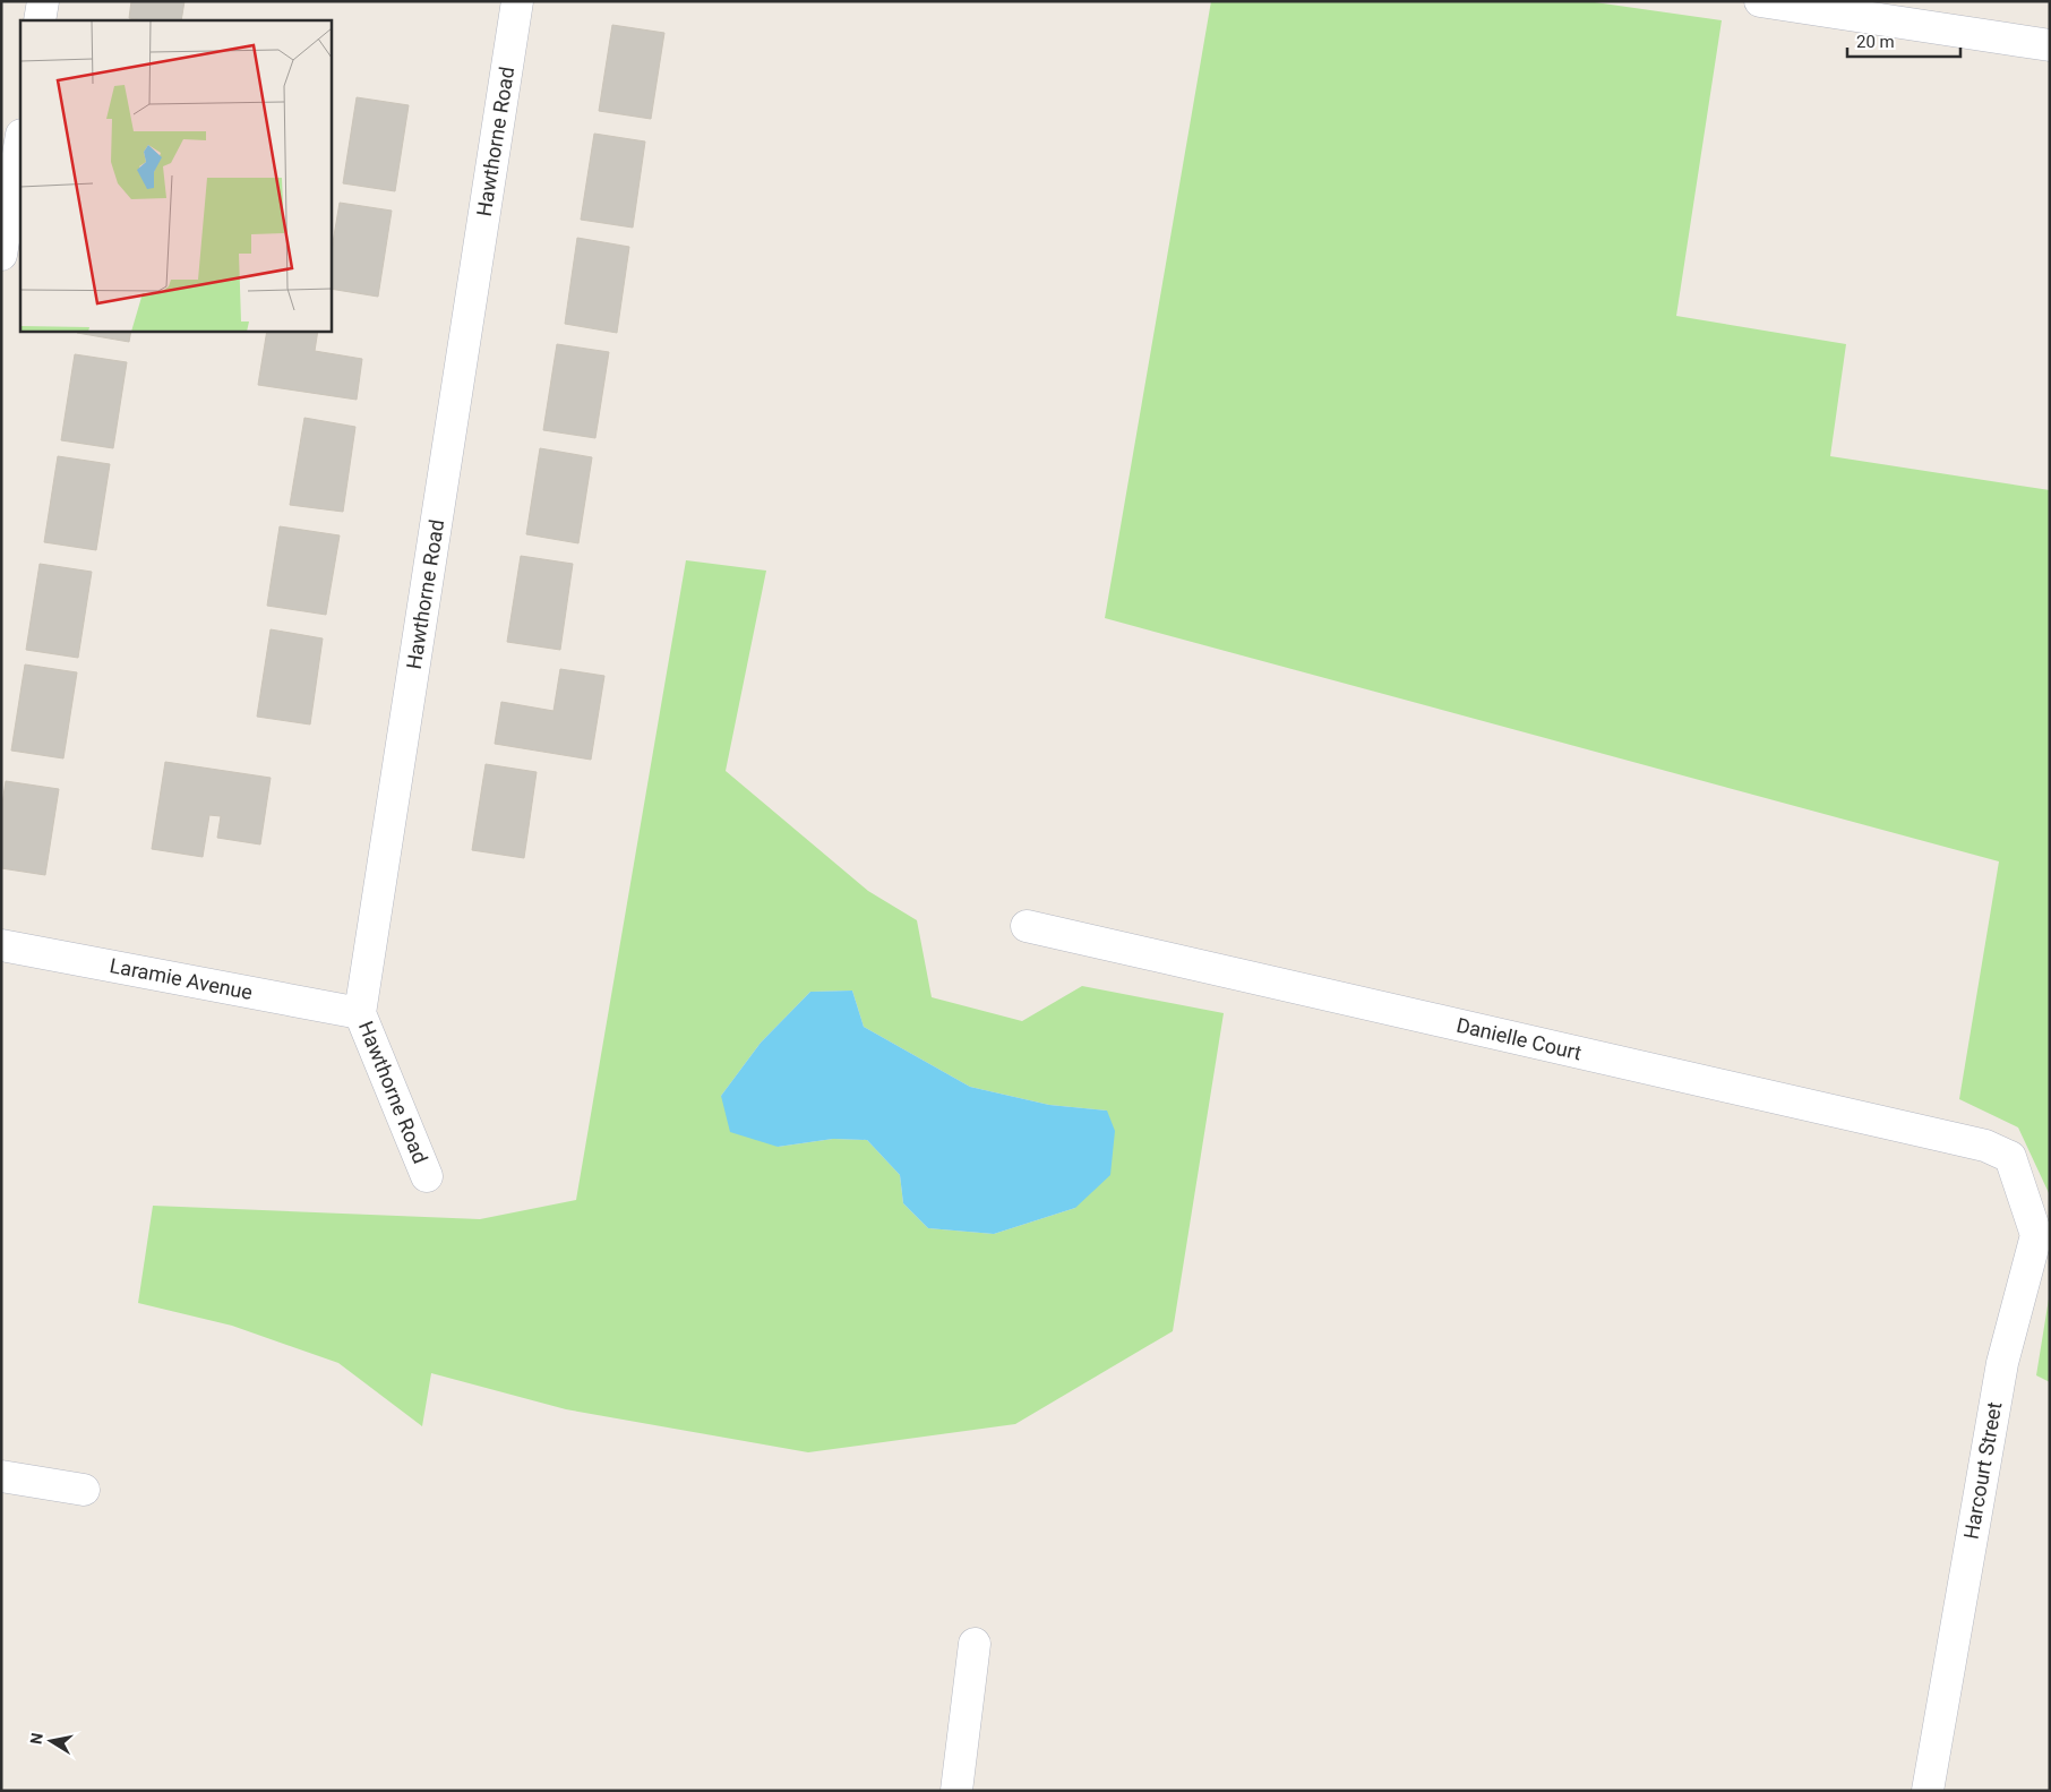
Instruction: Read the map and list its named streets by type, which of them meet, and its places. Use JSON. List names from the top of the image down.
{
  "streets": {
    "street": [
      "Hawthorne Road",
      "Laramie Avenue",
      "Danielle Court",
      "Harcourt Street"
    ]
  },
  "crossings": [
    ["Hawthorne Road", "Laramie Avenue"],
    ["Danielle Court", "Harcourt Street"]
  ],
  "scale_bar": "20 m",
  "north": "left"
}
